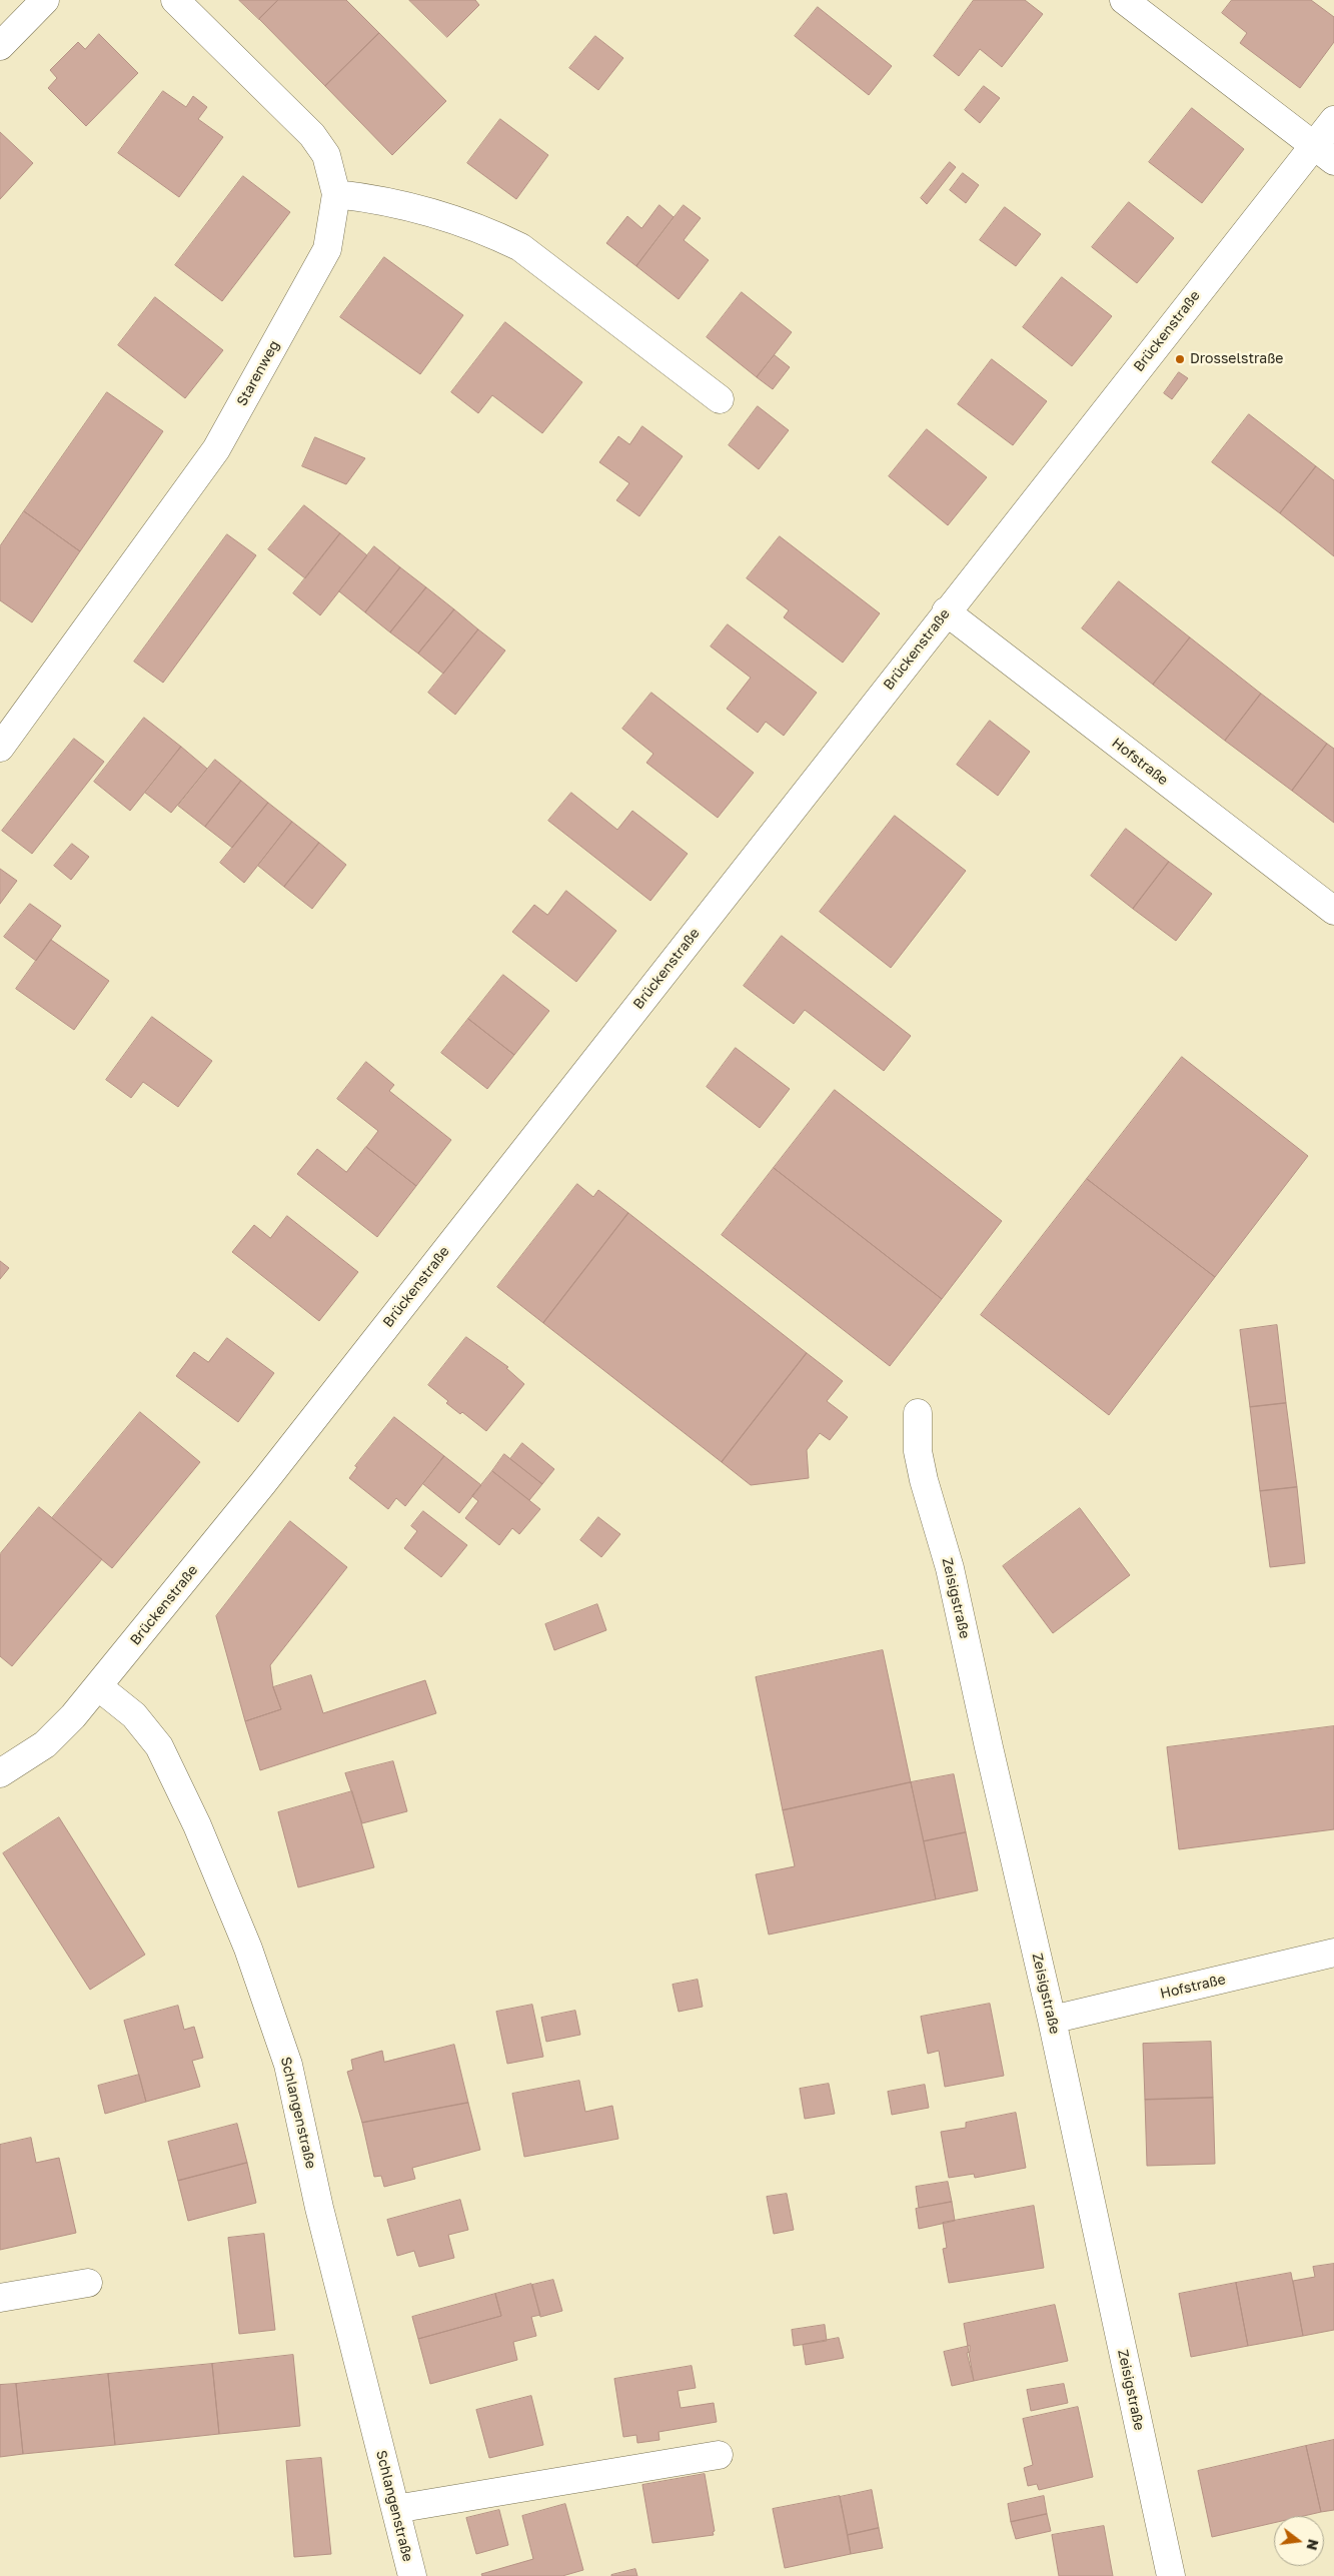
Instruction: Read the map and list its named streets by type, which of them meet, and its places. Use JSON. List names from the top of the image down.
{
  "streets": {
    "street": [
      "Brückenstraße",
      "Starenweg",
      "Hofstraße",
      "Zeisigstraße",
      "Schlangenstraße"
    ]
  },
  "crossings": [
    ["Brückenstraße", "Hofstraße"],
    ["Brückenstraße", "Schlangenstraße"],
    ["Hofstraße", "Zeisigstraße"]
  ],
  "places": ["Drosselstraße"],
  "north": "right"
}
